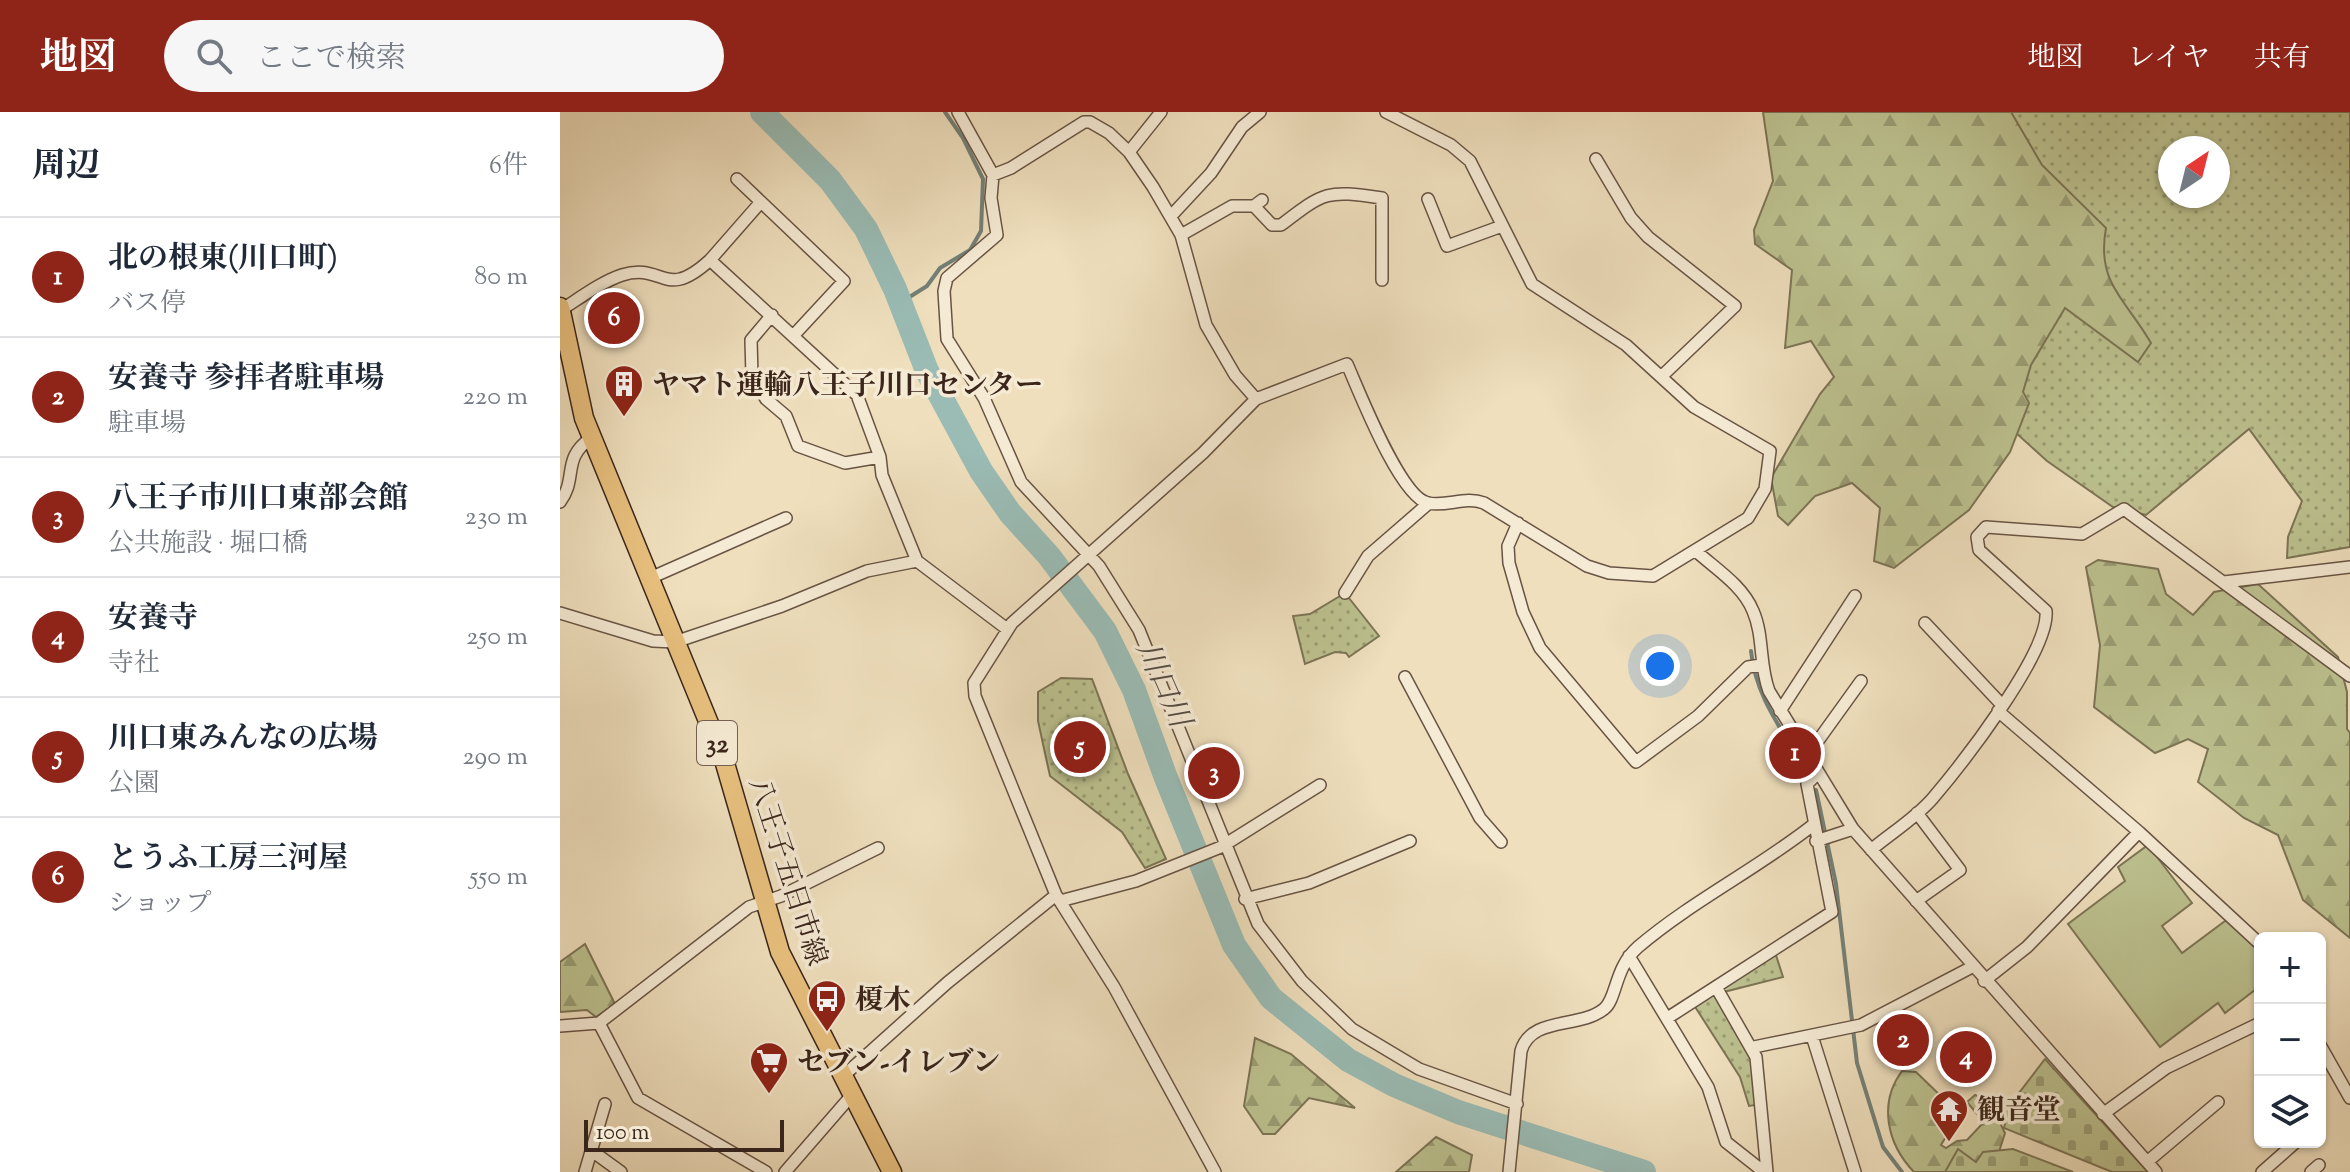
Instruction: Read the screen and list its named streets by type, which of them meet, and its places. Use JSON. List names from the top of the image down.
{
  "streets": {
    "main road": ["32", "八王子五日市線"]
  },
  "water": ["川口川"],
  "places": {
    "building": ["ヤマト運輸八王子川口センター"],
    "bus stop": ["榎木"],
    "supermarket": ["セブン-イレブン"],
    "temple": ["観音堂"]
  },
  "scale_bar": "100 m",
  "north": "top right",
  "page": {
    "header": "地図",
    "search": "ここで検索",
    "nav": ["地図", "レイヤ", "共有"],
    "heading": ["周辺", "6件"],
    "list": [
      {
        "mark": "1",
        "name": "北の根東(川口町)",
        "note": "バス停",
        "value": "80 m"
      },
      {
        "mark": "2",
        "name": "安養寺 参拝者駐車場",
        "note": "駐車場",
        "value": "220 m"
      },
      {
        "mark": "3",
        "name": "八王子市川口東部会館",
        "note": "公共施設 · 堀口橋",
        "value": "230 m"
      },
      {
        "mark": "4",
        "name": "安養寺",
        "note": "寺社",
        "value": "250 m"
      },
      {
        "mark": "5",
        "name": "川口東みんなの広場",
        "note": "公園",
        "value": "290 m"
      },
      {
        "mark": "6",
        "name": "とうふ工房三河屋",
        "note": "ショップ",
        "value": "550 m"
      }
    ],
    "pins": [
      "6",
      "5",
      "1",
      "3",
      "2",
      "4"
    ],
    "map_buttons": ["+", "−"],
    "scale": "100 m"
  }
}
